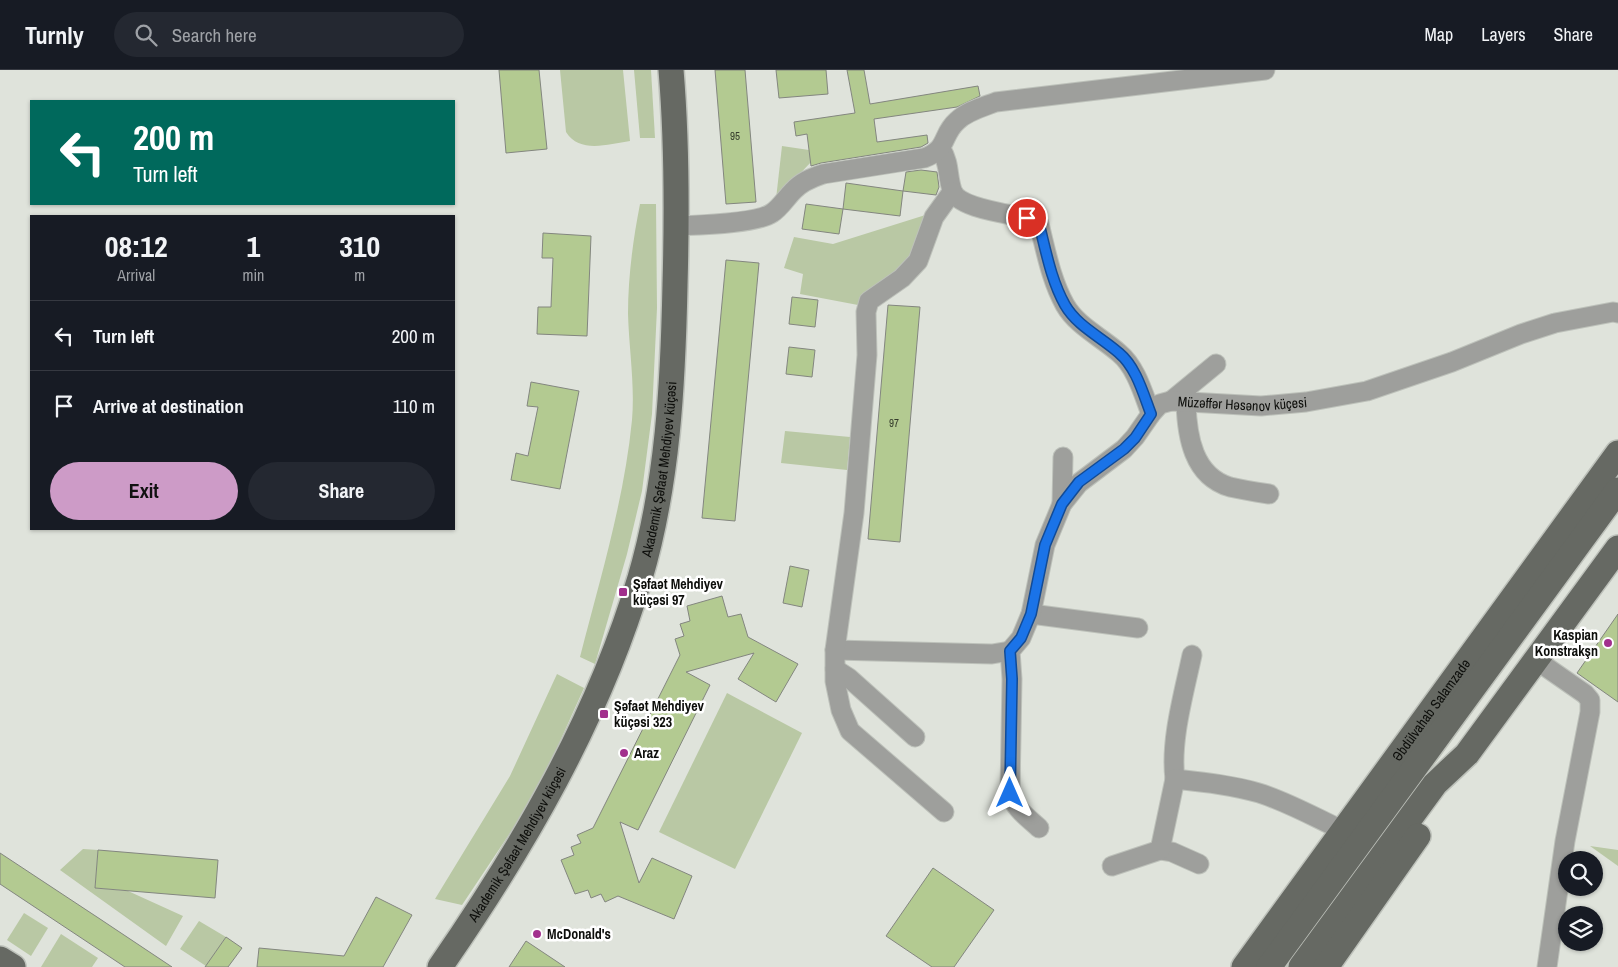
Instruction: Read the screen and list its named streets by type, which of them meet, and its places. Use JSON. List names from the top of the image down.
{
  "streets": {
    "main road": ["Akademik Şəfaət Mehdiyev küçəsi", "Əbdülvahab Salamzadə"],
    "street": ["Müzəffər Həsənov küçesi"]
  },
  "places": {
    "transit": ["Şəfaət Mehdiyev küçəsi 97", "Şəfaət Mehdiyev küçəsi 323"],
    "other": ["Kaspian Konstrakşn", "Araz", "McDonald's"]
  },
  "house_numbers": ["95", "97"],
  "page": {
    "header": "Turnly",
    "search": "Search here",
    "nav": ["Map", "Layers", "Share"],
    "turn": ["200 m", "Turn left"],
    "eta": [
      "08:12",
      "Arrival",
      "1",
      "min",
      "310",
      "m"
    ],
    "list": [
      {
        "name": "Turn left",
        "value": "200 m"
      },
      {
        "name": "Arrive at destination",
        "value": "110 m"
      }
    ],
    "buttons": ["Exit", "Share"]
  }
}
